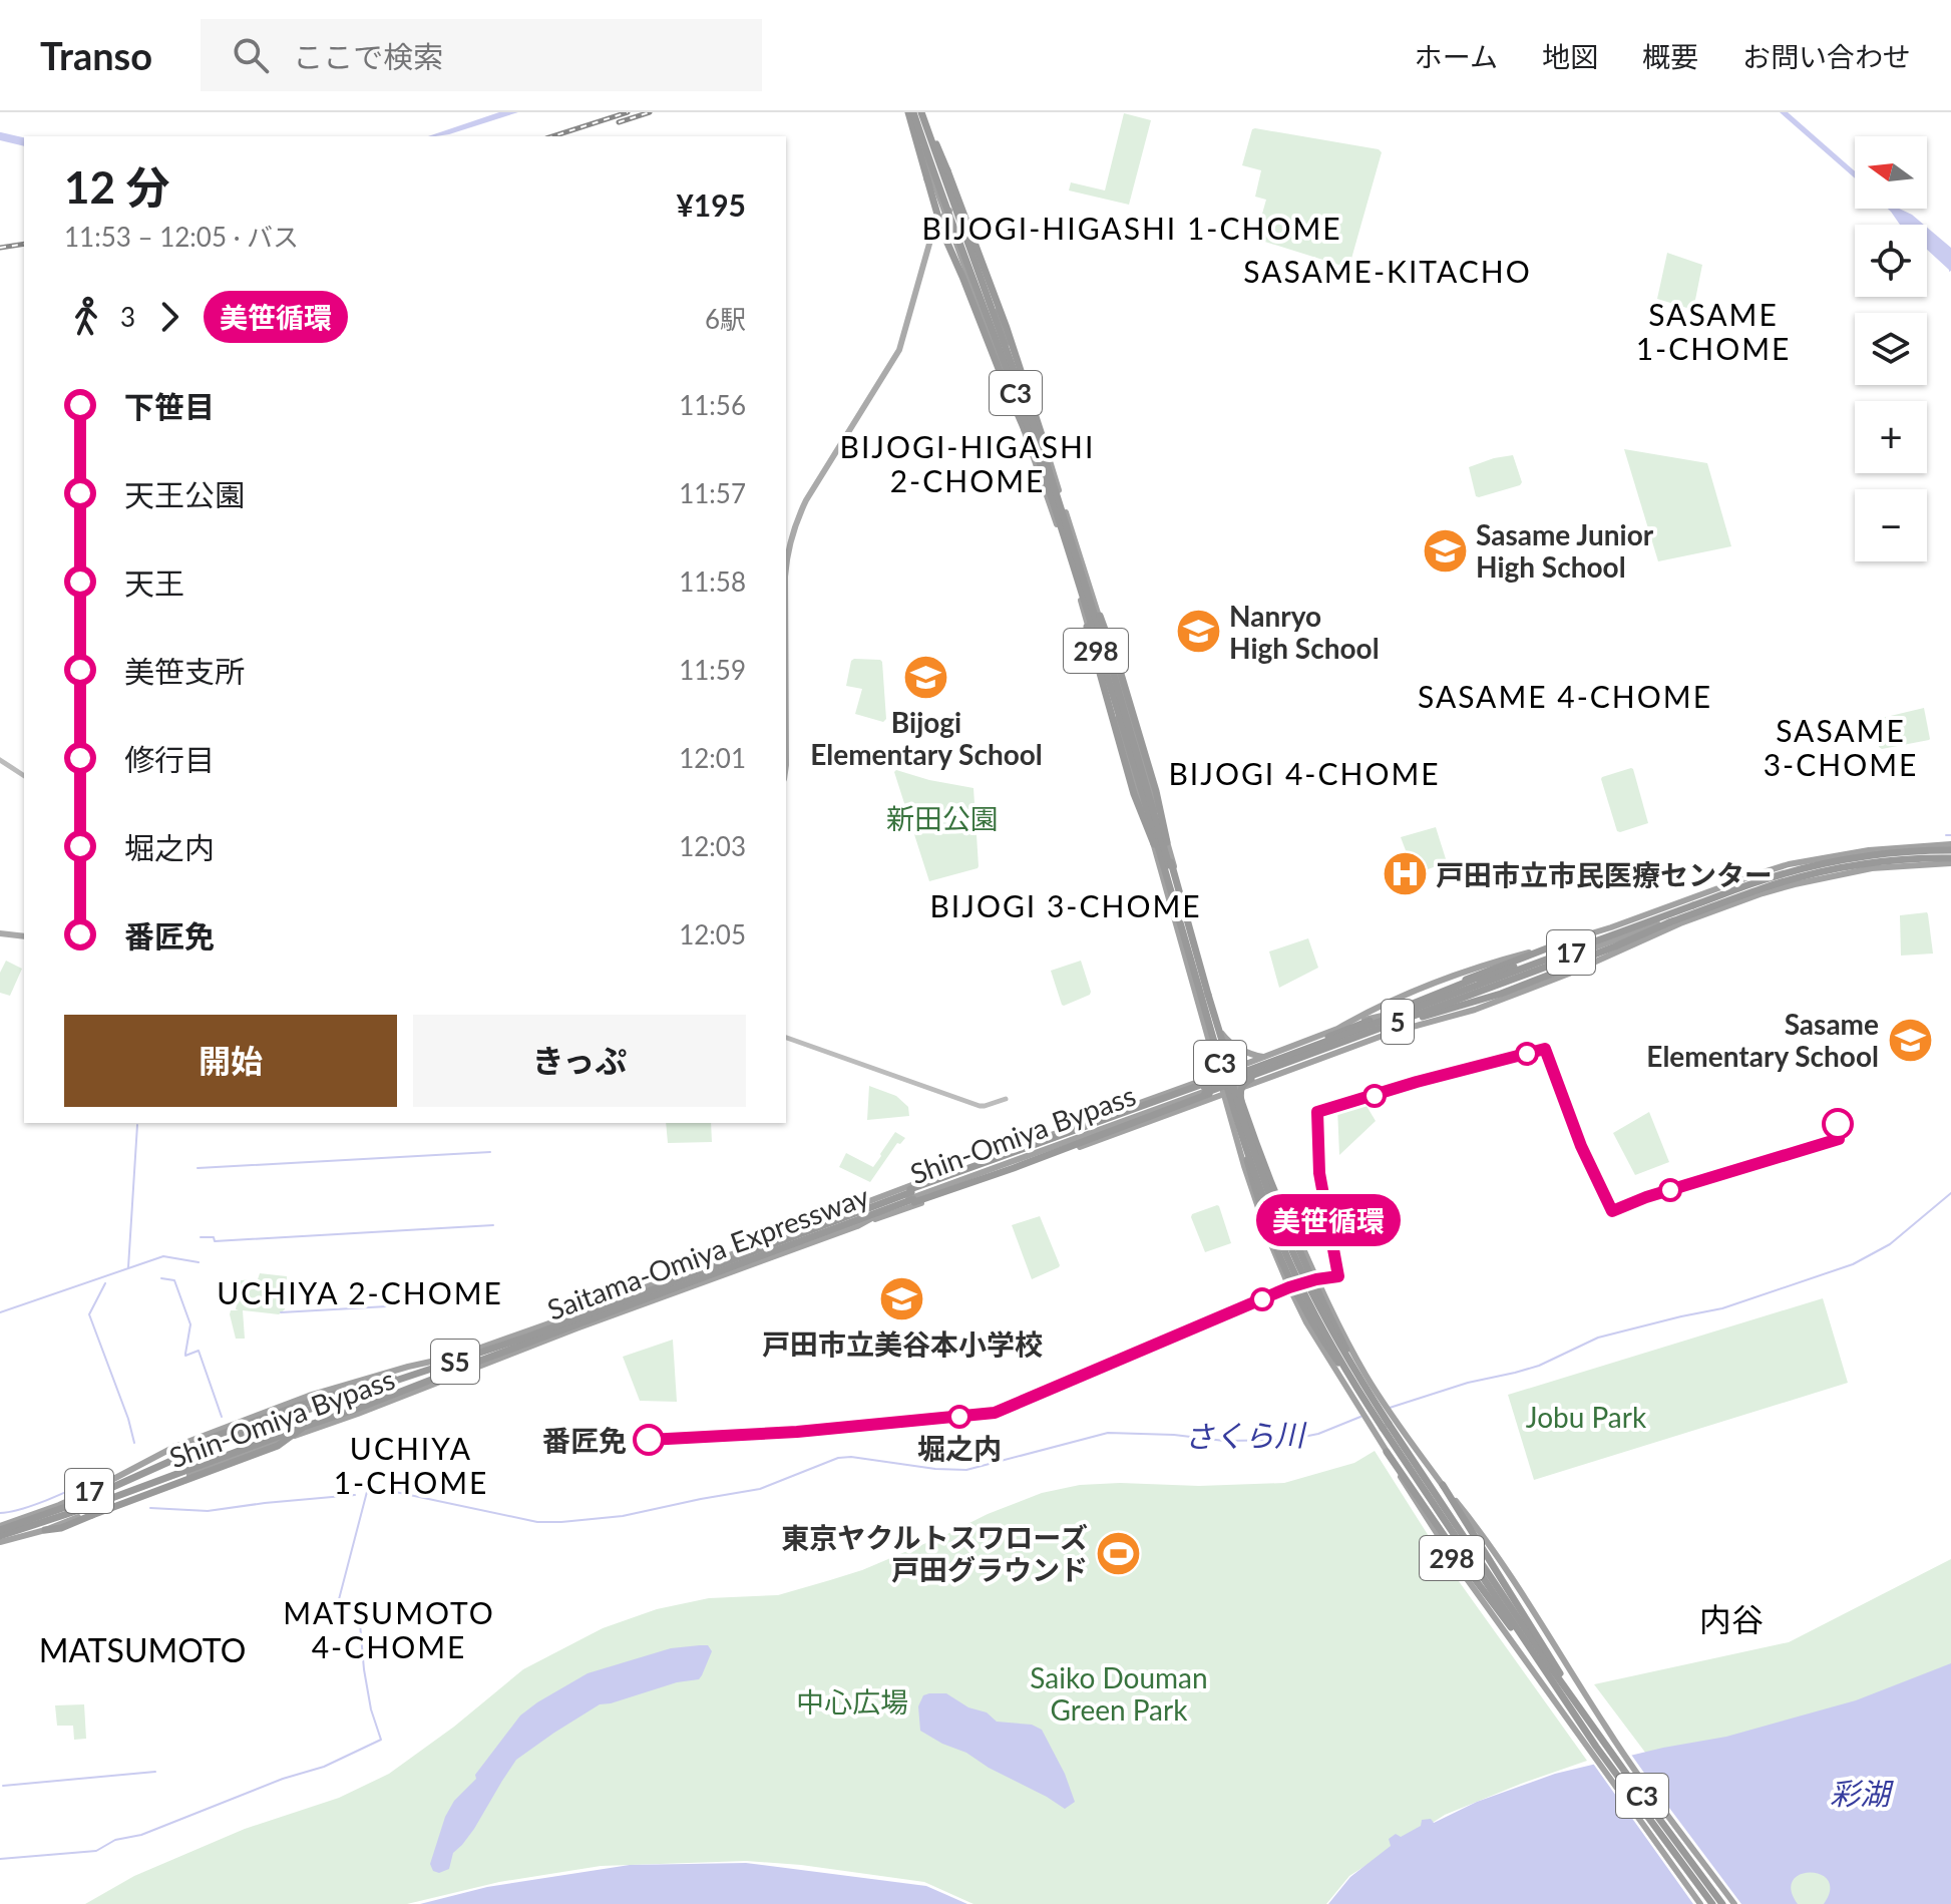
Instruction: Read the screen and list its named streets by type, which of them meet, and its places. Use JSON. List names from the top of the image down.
{
  "streets": {
    "highway": [
      "C3",
      "298",
      "17",
      "5",
      "Shin-Omiya Bypass",
      "Saitama-Omiya Expressway",
      "S5"
    ]
  },
  "crossings": [
    ["C3", "298"],
    ["298", "17"],
    ["17", "5"],
    ["17", "Shin-Omiya Bypass"],
    ["17", "Saitama-Omiya Expressway"],
    ["5", "Shin-Omiya Bypass"],
    ["5", "Saitama-Omiya Expressway"],
    ["Shin-Omiya Bypass", "Saitama-Omiya Expressway"],
    ["Shin-Omiya Bypass", "S5"],
    ["Saitama-Omiya Expressway", "S5"]
  ],
  "districts": [
    "BIJOGI-HIGASHI 1-CHOME",
    "SASAME-KITACHO",
    "SASAME 1-CHOME",
    "BIJOGI-HIGASHI 2-CHOME",
    "SASAME 4-CHOME",
    "SASAME 3-CHOME",
    "BIJOGI 4-CHOME",
    "BIJOGI 3-CHOME",
    "UCHIYA 2-CHOME",
    "UCHIYA 1-CHOME",
    "MATSUMOTO 4-CHOME",
    "内谷",
    "MATSUMOTO"
  ],
  "water": ["さくら川", "彩湖"],
  "parks": [
    "新田公園",
    "Jobu Park",
    "Saiko Douman Green Park",
    "中心広場"
  ],
  "places": {
    "school or university": [
      "Sasame Junior High School",
      "Nanryo High School",
      "Bijogi Elementary School",
      "Sasame Elementary School",
      "戸田市立美谷本小学校"
    ],
    "hospital": ["戸田市立市民医療センター"],
    "other": ["堀之内", "番匠免"],
    "sports": ["東京ヤクルトスワローズ 戸田グラウンド"]
  },
  "lines": ["bus line 美笹循環"],
  "north": "left",
  "page": {
    "header": "Transo",
    "search": "ここで検索",
    "nav": [
      "ホーム",
      "地図",
      "概要",
      "お問い合わせ"
    ],
    "on_map": "美笹循環",
    "map_buttons": ["+", "−"],
    "heading": ["12 分", "11:53 – 12:05 · バス", "¥195"],
    "legs": ["3", "美笹循環", "6駅"],
    "list": [
      {
        "name": "下笹目",
        "value": "11:56"
      },
      {
        "name": "天王公園",
        "value": "11:57"
      },
      {
        "name": "天王",
        "value": "11:58"
      },
      {
        "name": "美笹支所",
        "value": "11:59"
      },
      {
        "name": "修行目",
        "value": "12:01"
      },
      {
        "name": "堀之内",
        "value": "12:03"
      },
      {
        "name": "番匠免",
        "value": "12:05"
      }
    ],
    "buttons": ["開始", "きっぷ"]
  }
}
